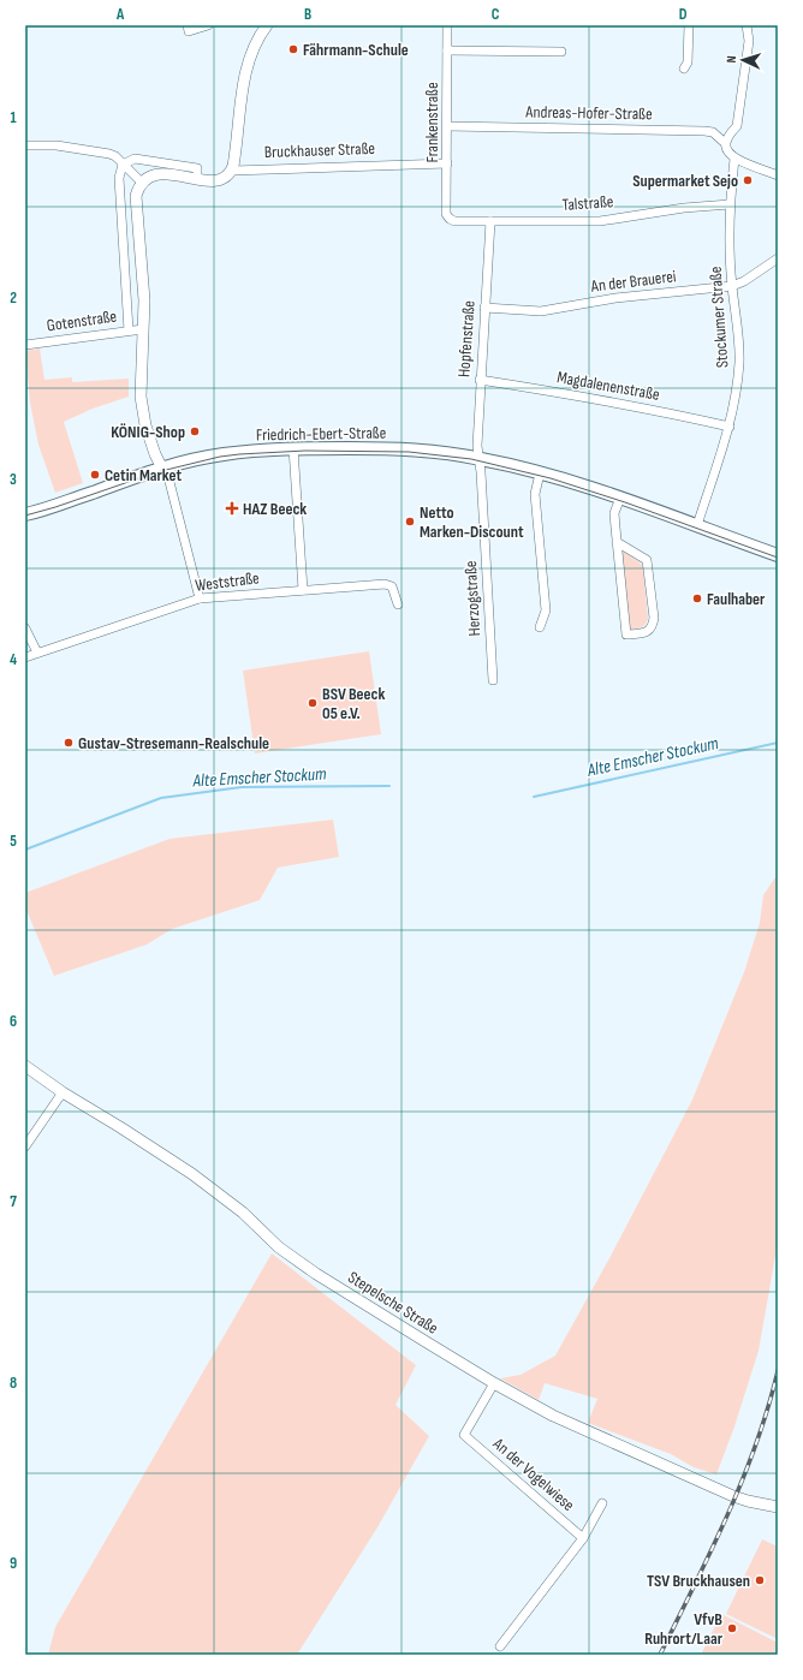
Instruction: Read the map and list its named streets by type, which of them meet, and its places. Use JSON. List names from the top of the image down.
{
  "streets": {
    "main road": ["Friedrich-Ebert-Straße"],
    "street": [
      "Andreas-Hofer-Straße",
      "Frankenstraße",
      "Bruckhauser Straße",
      "Talstraße",
      "An der Brauerei",
      "Stockumer Straße",
      "Gotenstraße",
      "Hopfenstraße",
      "Magdalenenstraße",
      "Weststraße",
      "Herzogstraße",
      "Stepelsche Straße",
      "An der Vogelwiese"
    ]
  },
  "crossings": [
    ["Andreas-Hofer-Straße", "Frankenstraße"],
    ["Frankenstraße", "Bruckhauser Straße"],
    ["Frankenstraße", "Talstraße"],
    ["Talstraße", "Stockumer Straße"],
    ["Talstraße", "Hopfenstraße"],
    ["An der Brauerei", "Stockumer Straße"],
    ["An der Brauerei", "Hopfenstraße"],
    ["Stockumer Straße", "Magdalenenstraße"],
    ["Stockumer Straße", "Friedrich-Ebert-Straße"],
    ["Hopfenstraße", "Magdalenenstraße"],
    ["Hopfenstraße", "Friedrich-Ebert-Straße"],
    ["Hopfenstraße", "Herzogstraße"],
    ["Friedrich-Ebert-Straße", "Herzogstraße"],
    ["Stepelsche Straße", "An der Vogelwiese"]
  ],
  "water": ["Alte Emscher Stockum"],
  "places": {
    "other": [
      "Fährmann-Schule",
      "Supermarket Sejo",
      "KÖNIG-Shop",
      "Cetin Market",
      "Netto Marken-Discount",
      "Faulhaber",
      "BSV Beeck 05 e.V.",
      "Gustav-Stresemann-Realschule",
      "TSV Bruckhausen",
      "VfvB Ruhrort/Laar"
    ],
    "health": ["HAZ Beeck"]
  },
  "north": "left",
  "grid": {
    "columns": [
      "A",
      "B",
      "C",
      "D"
    ],
    "rows": [
      "1",
      "2",
      "3",
      "4",
      "5",
      "6",
      "7",
      "8",
      "9"
    ]
  }
}
